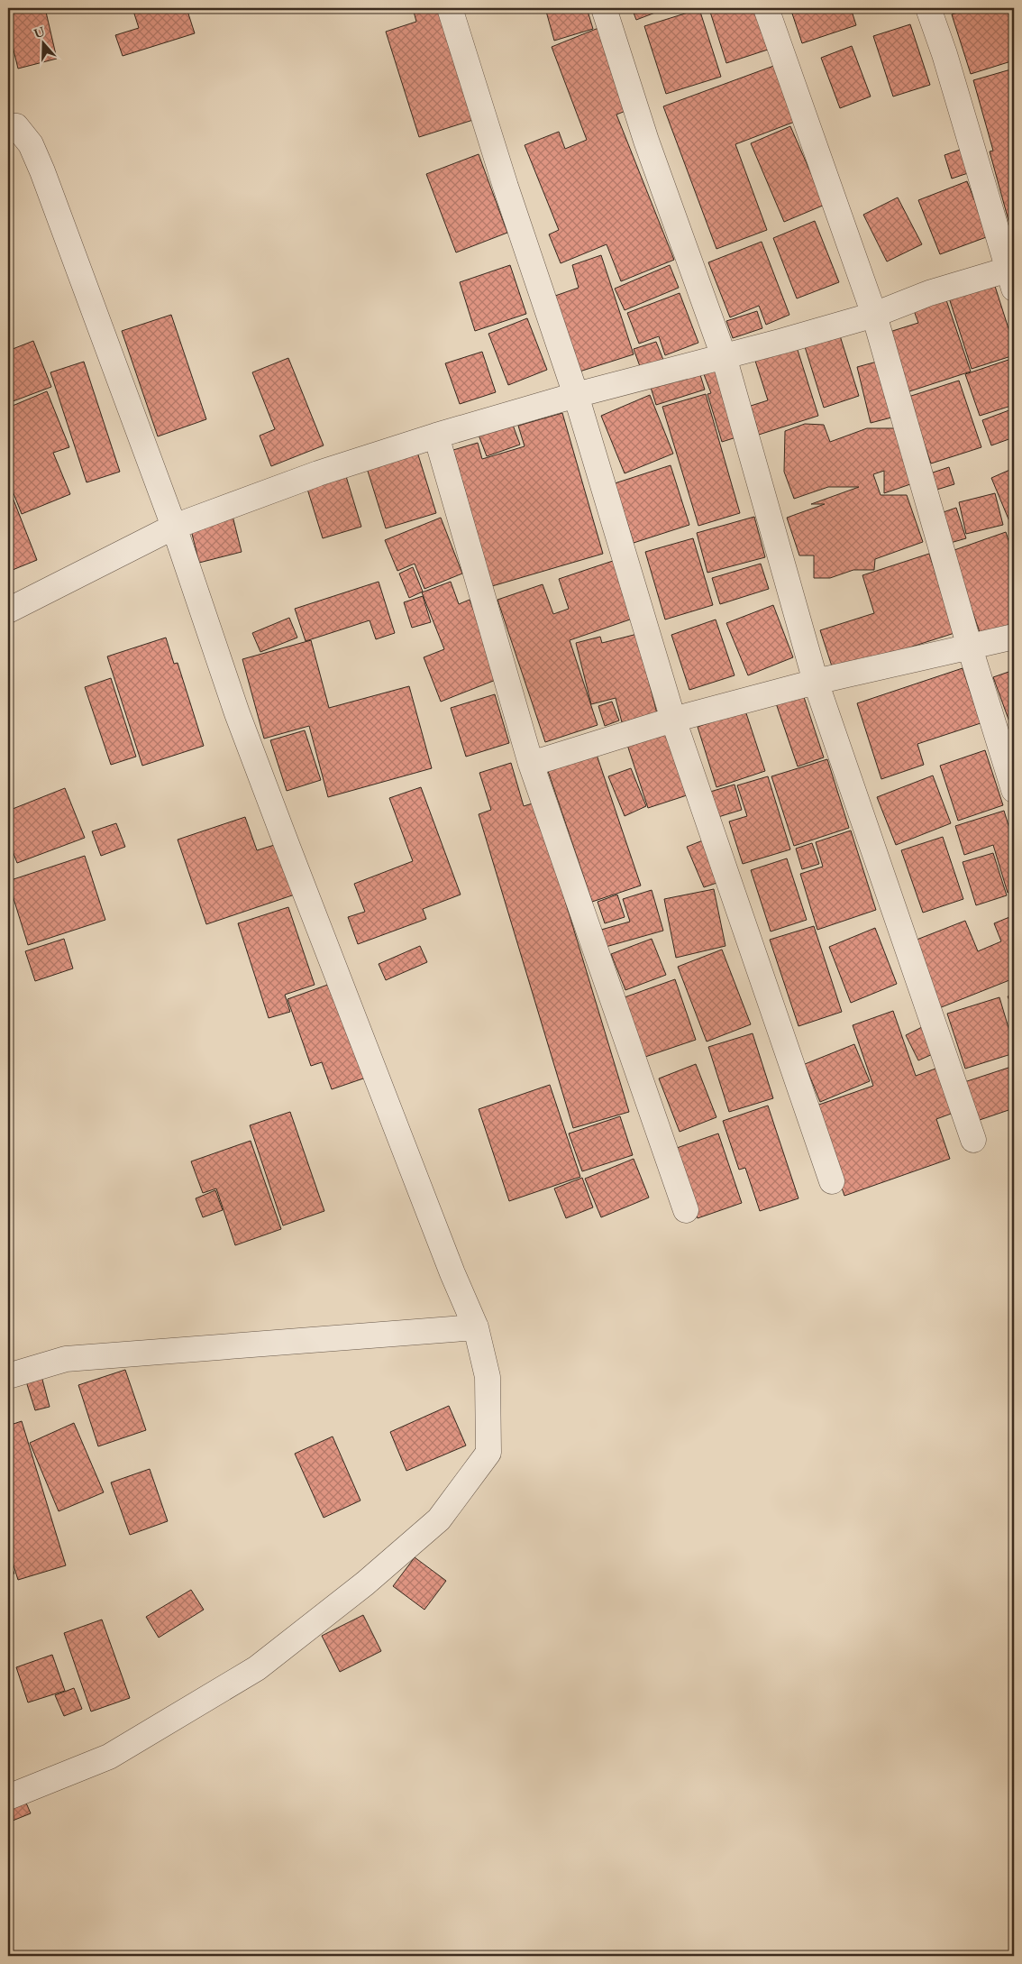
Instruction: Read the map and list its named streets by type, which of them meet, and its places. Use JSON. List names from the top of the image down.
{
  "north": "top"
}
